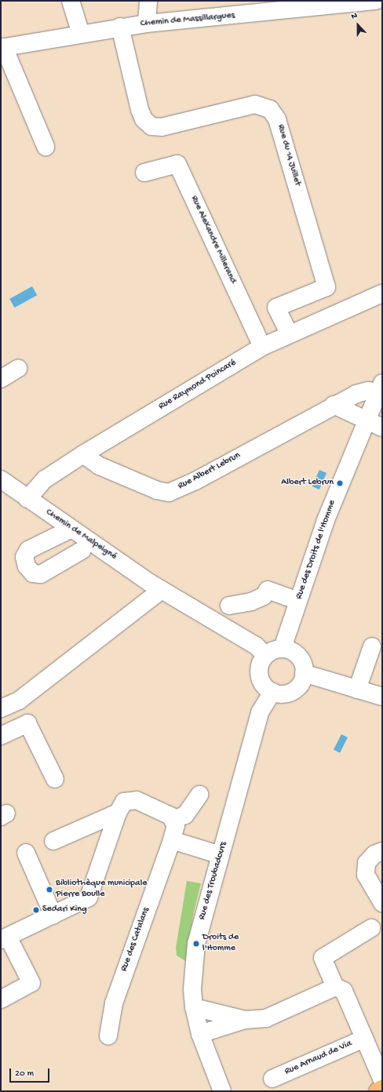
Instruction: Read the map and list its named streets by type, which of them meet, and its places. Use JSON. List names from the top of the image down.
{
  "streets": {
    "street": [
      "Chemin de Massillargues",
      "Rue du 14 Juillet",
      "Rue Alexandre Millerand",
      "Rue Raymond Poincaré",
      "Rue Albert Lebrun",
      "Chemin de Malpeigné",
      "Rue des Droits de l'Homme",
      "Rue des Troubadours",
      "Rue des Catalans",
      "Rue Arnaud de Via"
    ]
  },
  "crossings": [
    ["Chemin de Massillargues", "Rue du 14 Juillet"],
    ["Rue du 14 Juillet", "Rue Raymond Poincaré"],
    ["Rue Alexandre Millerand", "Rue Raymond Poincaré"],
    ["Rue Raymond Poincaré", "Rue Albert Lebrun"],
    ["Rue Raymond Poincaré", "Chemin de Malpeigné"],
    ["Rue Albert Lebrun", "Rue des Droits de l'Homme"],
    ["Chemin de Malpeigné", "Rue des Droits de l'Homme"],
    ["Chemin de Malpeigné", "Rue des Troubadours"],
    ["Rue des Droits de l'Homme", "Rue des Troubadours"]
  ],
  "places": [
    "Albert Lebrun",
    "Bibliothèque municipale Pierre Boulle",
    "Sedari King",
    "Droits de l'Homme"
  ],
  "scale_bar": "20 m",
  "north": "top"
}
